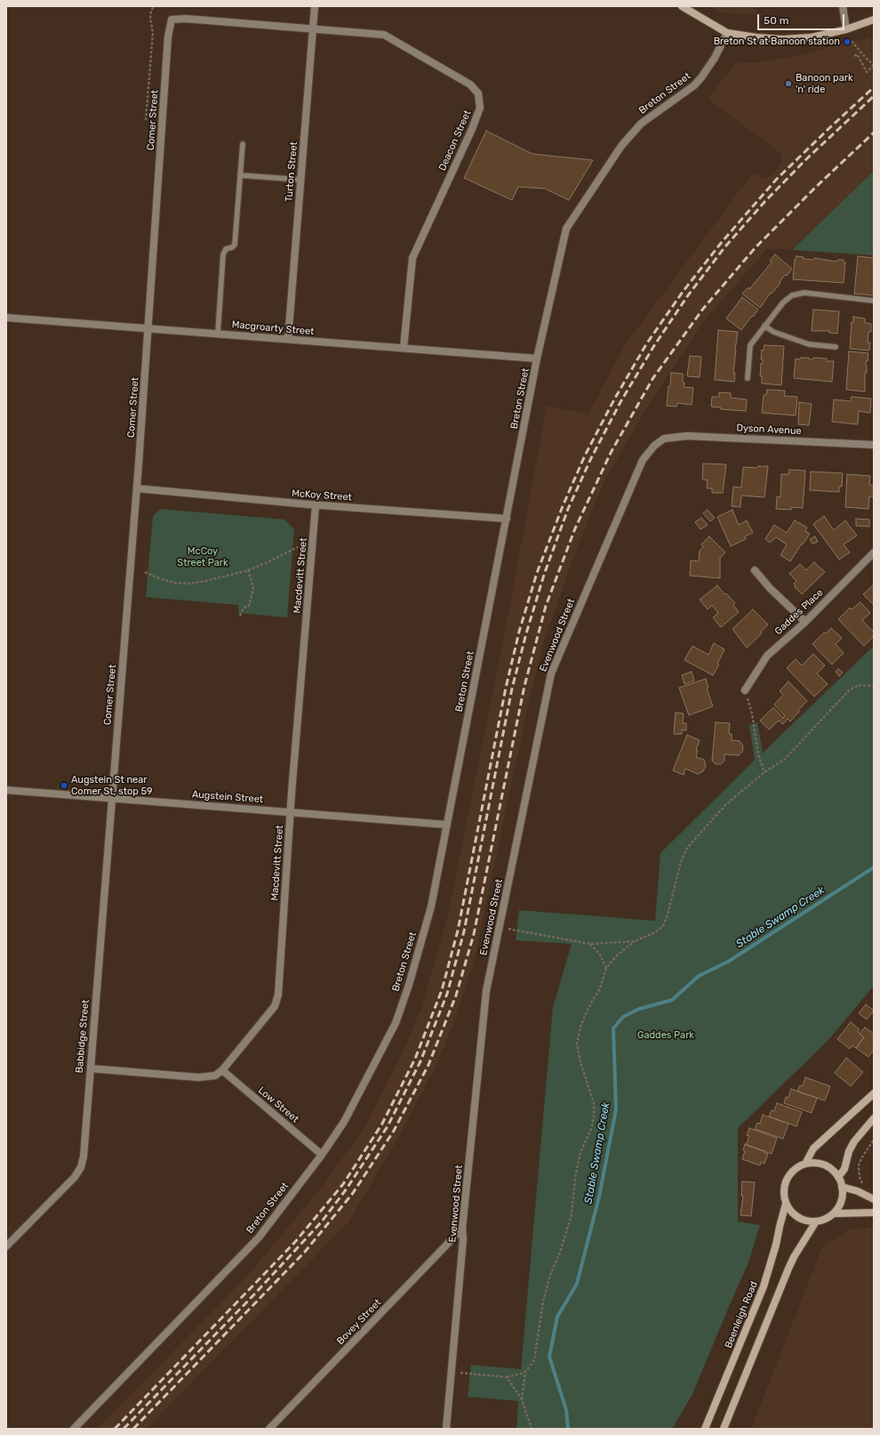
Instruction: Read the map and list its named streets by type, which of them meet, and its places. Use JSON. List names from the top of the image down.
{
  "streets": {
    "main road": ["Beenleigh Road"],
    "street": [
      "Breton Street",
      "Comer Street",
      "Deacon Street",
      "Turton Street",
      "Macgroarty Street",
      "Dyson Avenue",
      "McKoy Street",
      "Macdevitt Street",
      "Gaddes Place",
      "Evenwood Street",
      "Augstein Street",
      "Babbidge Street",
      "Low Street",
      "Bovey Street"
    ]
  },
  "crossings": [
    ["Breton Street", "Macgroarty Street"],
    ["Breton Street", "McKoy Street"],
    ["Breton Street", "Augstein Street"],
    ["Breton Street", "Low Street"],
    ["Comer Street", "Deacon Street"],
    ["Comer Street", "Macgroarty Street"],
    ["Comer Street", "McKoy Street"],
    ["Comer Street", "Augstein Street"],
    ["Comer Street", "Babbidge Street"],
    ["Deacon Street", "Turton Street"],
    ["Deacon Street", "Macgroarty Street"],
    ["Turton Street", "Macgroarty Street"],
    ["Dyson Avenue", "Evenwood Street"],
    ["McKoy Street", "Macdevitt Street"],
    ["Macdevitt Street", "Augstein Street"],
    ["Macdevitt Street", "Babbidge Street"],
    ["Macdevitt Street", "Low Street"],
    ["Evenwood Street", "Bovey Street"],
    ["Augstein Street", "Babbidge Street"]
  ],
  "water": ["Stable Swamp Creek"],
  "parks": ["McCoy Street Park", "Gaddes Park"],
  "places": ["Breton St at Banoon station", "Banoon park 'n' ride", "Augstein St near Comer St, stop 59"],
  "scale_bar": "50 m"
}
